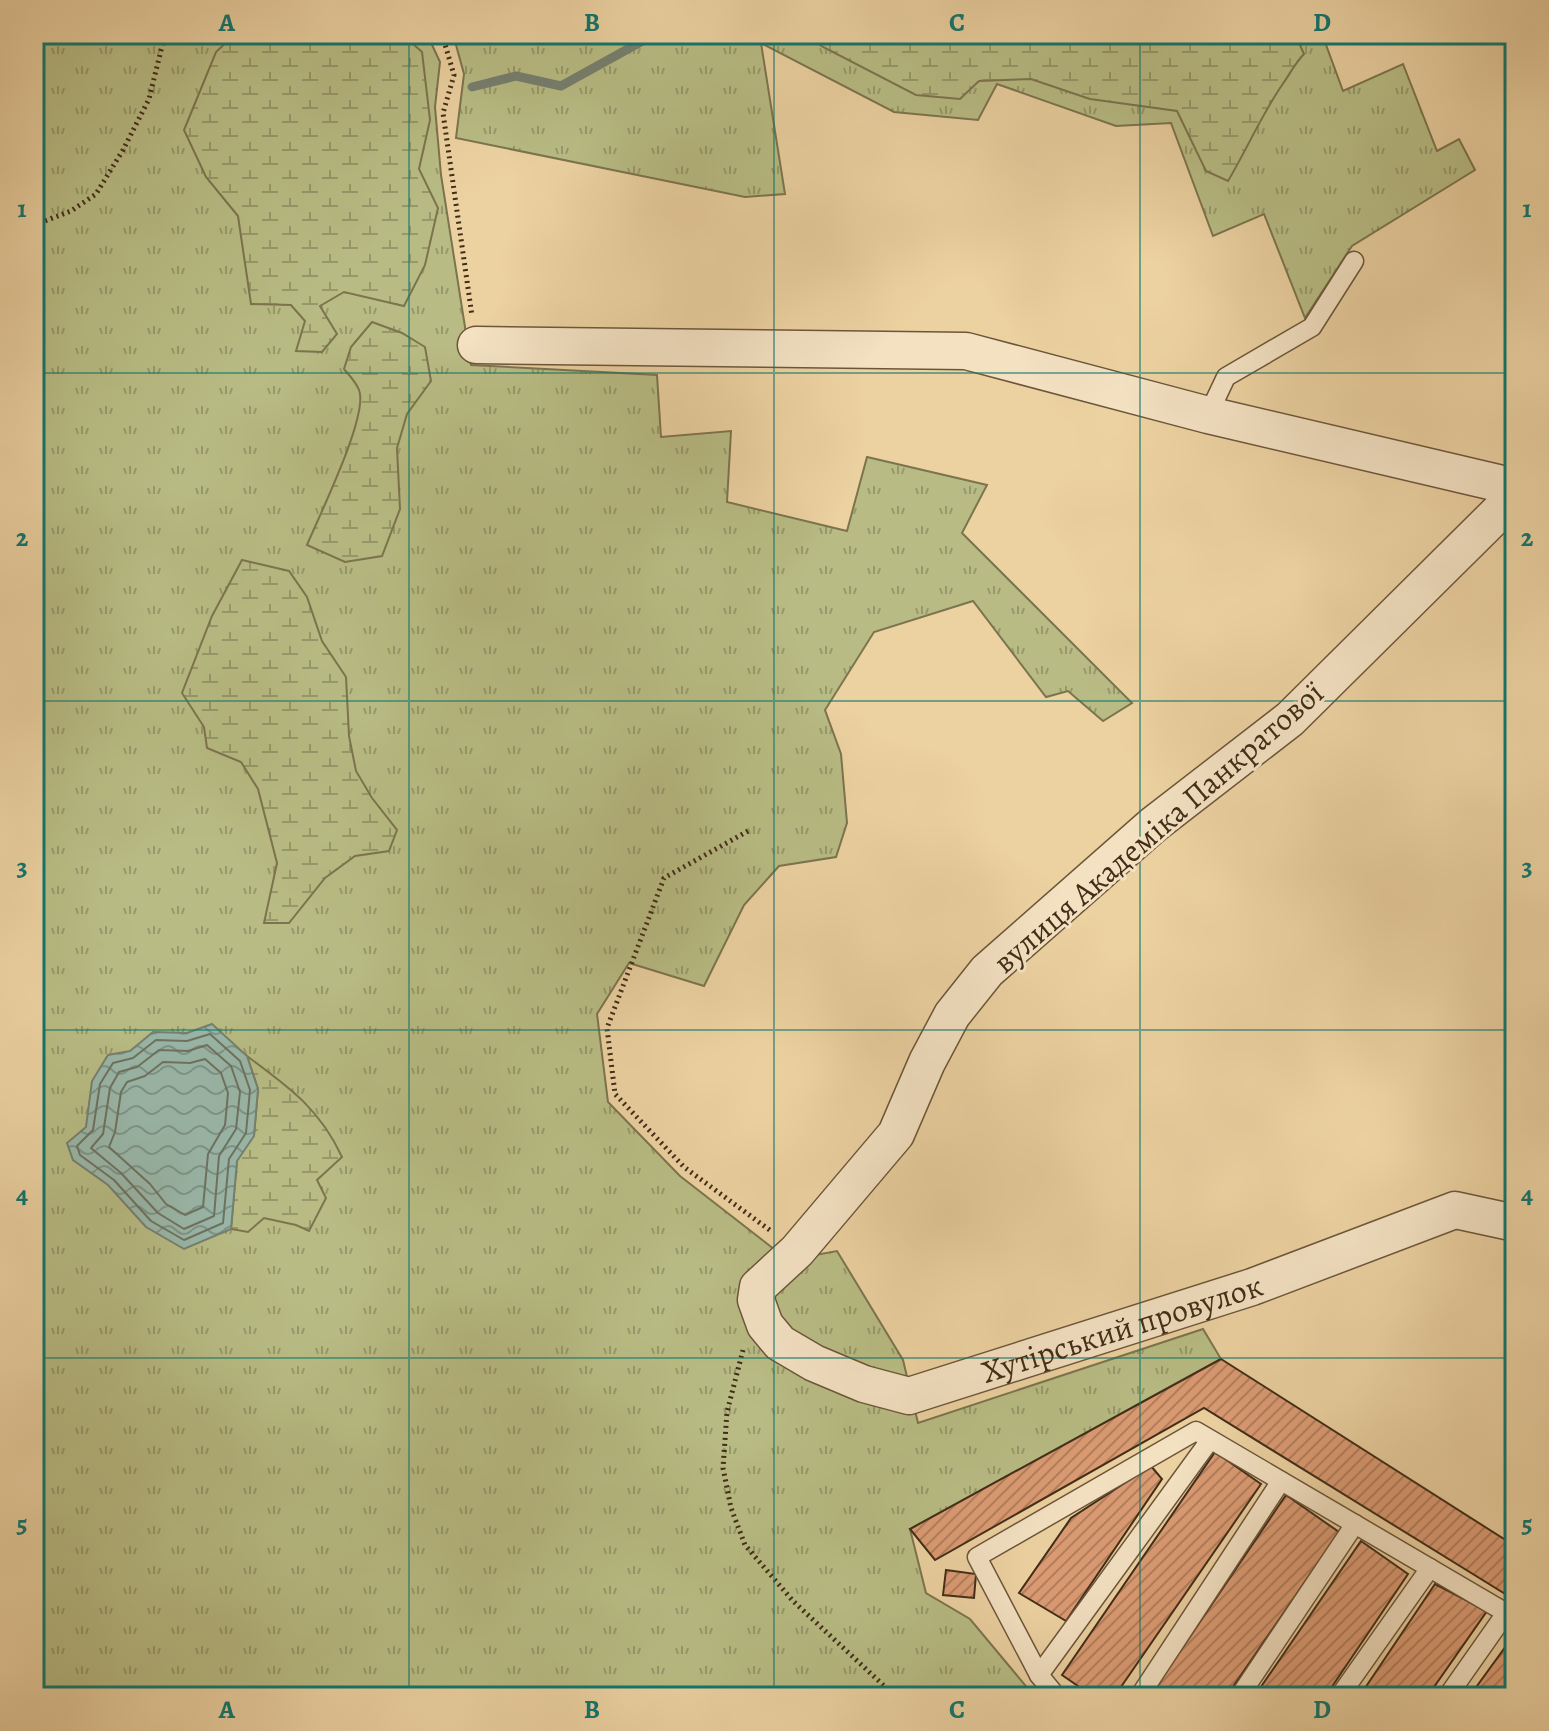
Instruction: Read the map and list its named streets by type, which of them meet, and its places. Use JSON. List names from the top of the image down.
{
  "streets": {
    "street": ["вулиця Академіка Панкратової", "Хутірський провулок"]
  },
  "crossings": [
    ["вулиця Академіка Панкратової", "Хутірський провулок"]
  ],
  "grid": {
    "columns": [
      "A",
      "B",
      "C",
      "D"
    ],
    "rows": [
      "1",
      "2",
      "3",
      "4",
      "5"
    ]
  }
}
